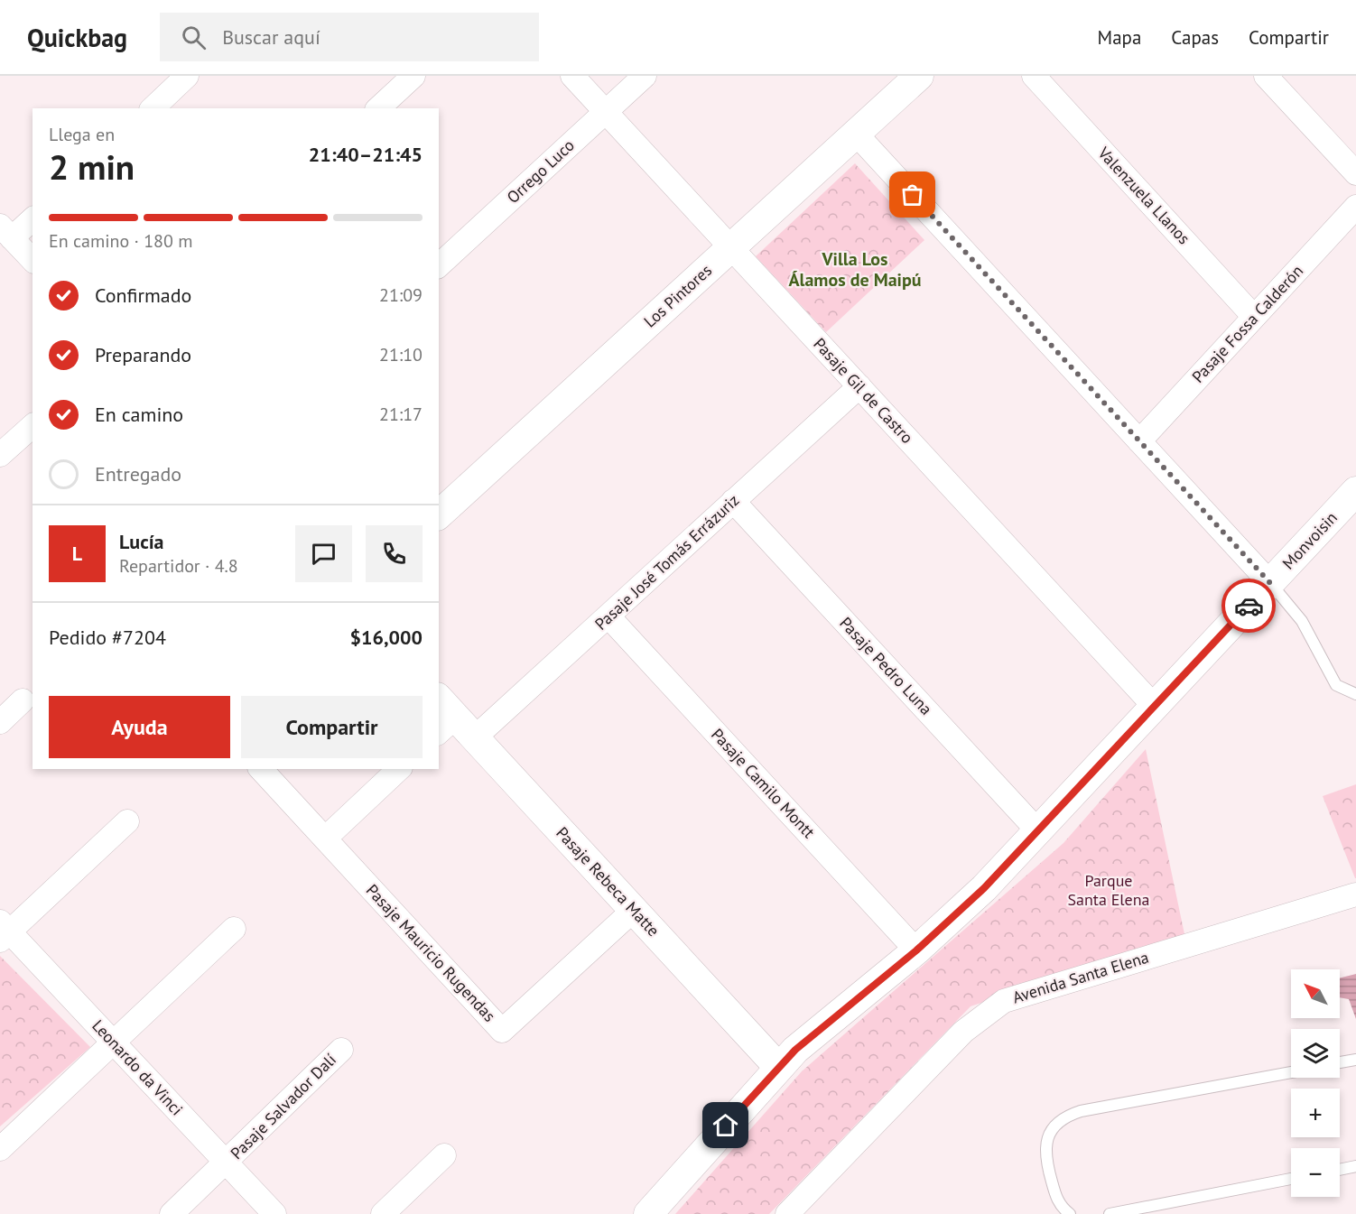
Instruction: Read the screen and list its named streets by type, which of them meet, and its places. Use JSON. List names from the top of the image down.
{
  "streets": {
    "street": [
      "Orrego Luco",
      "Valenzuela Llanos",
      "Los Pintores",
      "Pasaje Fossa Calderón",
      "Pasaje Gil de Castro",
      "Monvoisin",
      "Pasaje José Tomás Errázuriz",
      "Pasaje Pedro Luna",
      "Pasaje Camilo Montt",
      "Pasaje Rebeca Matte",
      "Pasaje Mauricio Rugendas",
      "Avenida Santa Elena",
      "Leonardo da Vinci",
      "Pasaje Salvador Dalí"
    ]
  },
  "crossings": [
    ["Orrego Luco", "Pasaje Gil de Castro"],
    ["Valenzuela Llanos", "Pasaje Fossa Calderón"],
    ["Los Pintores", "Pasaje Gil de Castro"],
    ["Pasaje Gil de Castro", "Monvoisin"],
    ["Pasaje Gil de Castro", "Pasaje José Tomás Errázuriz"],
    ["Monvoisin", "Pasaje Pedro Luna"],
    ["Monvoisin", "Pasaje Camilo Montt"],
    ["Monvoisin", "Pasaje Rebeca Matte"],
    ["Pasaje José Tomás Errázuriz", "Pasaje Pedro Luna"],
    ["Pasaje José Tomás Errázuriz", "Pasaje Camilo Montt"],
    ["Pasaje José Tomás Errázuriz", "Pasaje Rebeca Matte"],
    ["Pasaje Rebeca Matte", "Pasaje Mauricio Rugendas"],
    ["Leonardo da Vinci", "Pasaje Salvador Dalí"]
  ],
  "districts": ["Villa Los Álamos de Maipú"],
  "parks": ["Parque Santa Elena"],
  "north": "top left",
  "page": {
    "header": "Quickbag",
    "search": "Buscar aquí",
    "nav": ["Mapa", "Capas", "Compartir"],
    "heading": ["2 min", "Llega en", "21:40–21:45"],
    "panel": [
      "Lucía",
      "Repartidor · 4.8",
      "Pedido #7204",
      "$16,000"
    ],
    "bar": "En camino · 180 m",
    "list": [
      ["Confirmado", "21:09"],
      ["Preparando", "21:10"],
      ["En camino", "21:17"],
      "Entregado"
    ],
    "round": "L",
    "buttons": ["Ayuda", "Compartir"],
    "map_buttons": ["+", "−"]
  }
}
